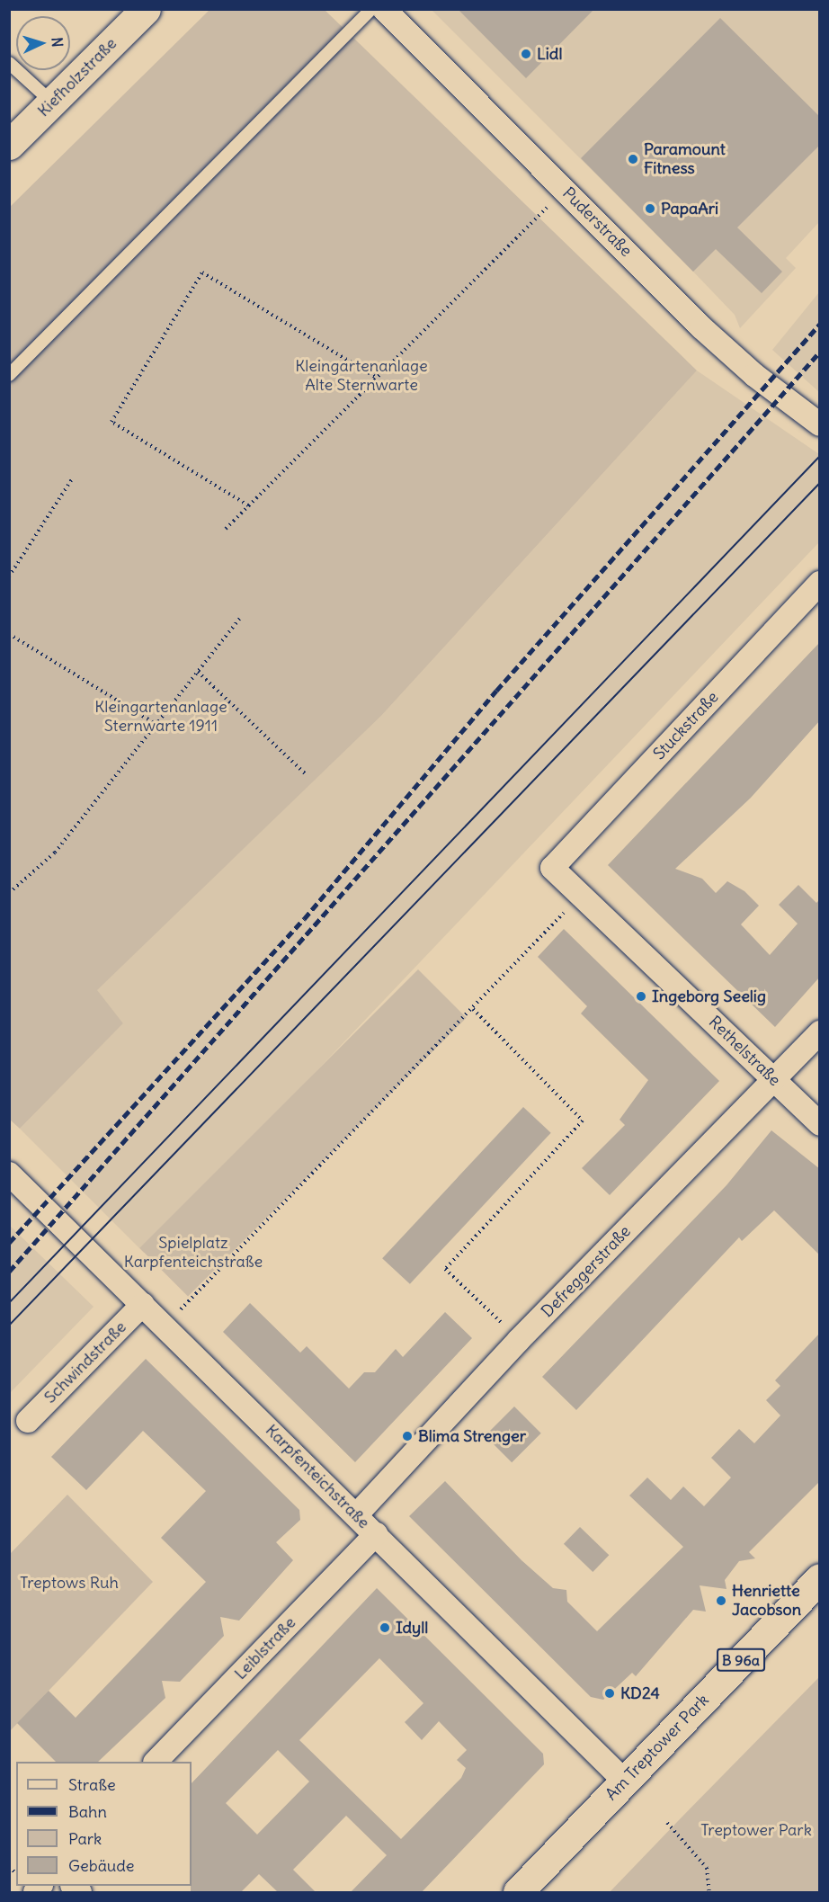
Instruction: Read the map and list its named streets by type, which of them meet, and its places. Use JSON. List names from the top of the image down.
{
  "streets": {
    "main road": ["Kiefholzstraße", "B 96a", "Am Treptower Park"],
    "street": [
      "Puderstraße",
      "Stuckstraße",
      "Rethelstraße",
      "Defreggerstraße",
      "Schwindstraße",
      "Karpfenteichstraße",
      "Leiblstraße"
    ]
  },
  "crossings": [
    ["Stuckstraße", "Rethelstraße"],
    ["Rethelstraße", "Defreggerstraße"],
    ["Defreggerstraße", "Karpfenteichstraße"],
    ["Schwindstraße", "Karpfenteichstraße"],
    ["Karpfenteichstraße", "Leiblstraße"],
    ["Karpfenteichstraße", "Am Treptower Park"]
  ],
  "parks": [
    "Kleingartenanlage Alte Sternwarte",
    "Kleingartenanlage Sternwarte 1911",
    "Spielplatz Karpfenteichstraße",
    "Treptows Ruh",
    "Treptower Park"
  ],
  "places": [
    "Lidl",
    "Paramount Fitness",
    "PapaAri",
    "Ingeborg Seelig",
    "Blima Strenger",
    "Henriette Jacobson",
    "Idyll",
    "KD24"
  ],
  "legend": [
    "Straße",
    "Bahn",
    "Park",
    "Gebäude"
  ],
  "north": "right"
}
